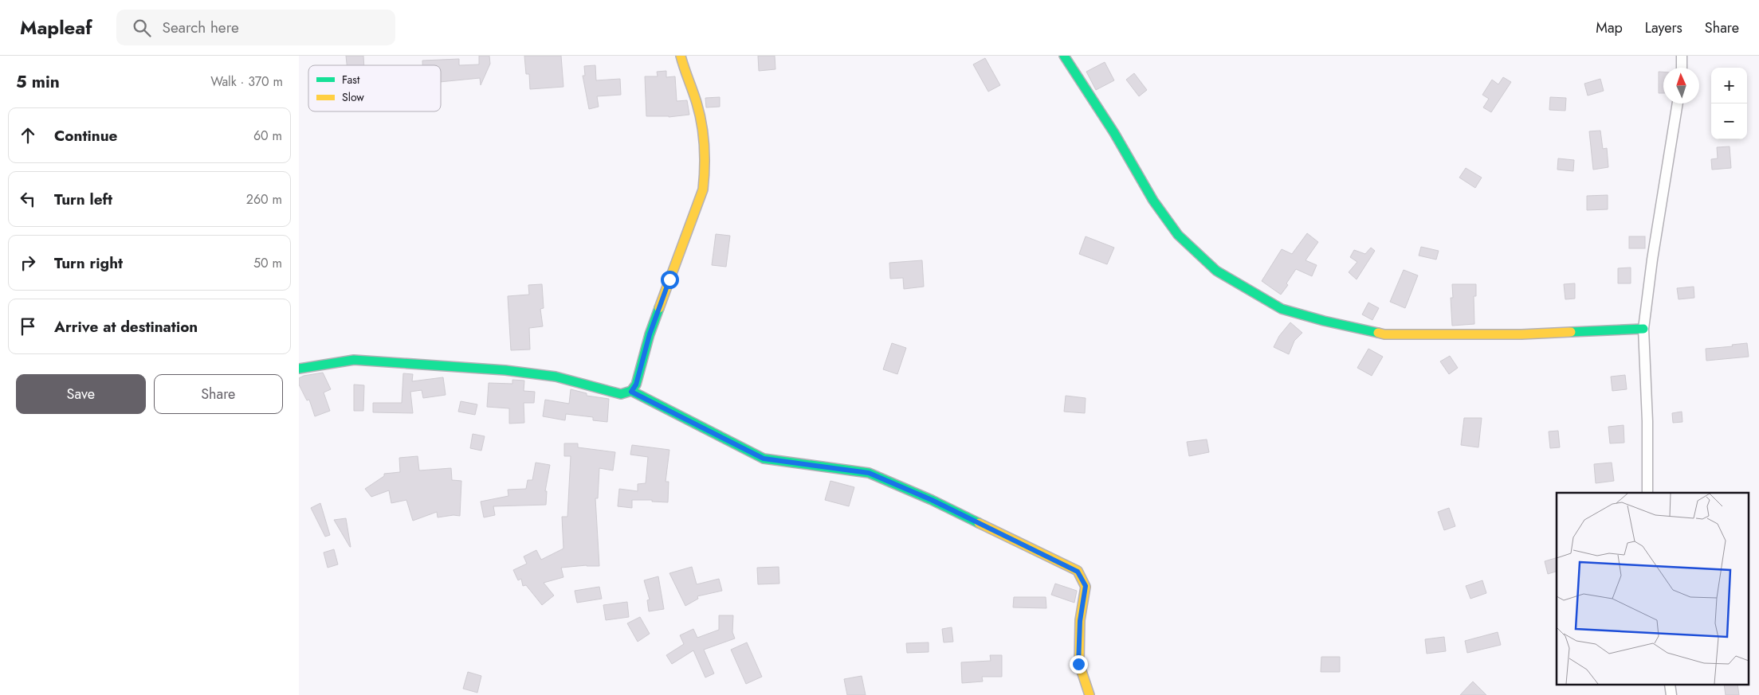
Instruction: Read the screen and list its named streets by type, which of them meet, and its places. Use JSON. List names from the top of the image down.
{
  "legend": ["Fast", "Slow"],
  "north": "top",
  "page": {
    "header": "Mapleaf",
    "search": "Search here",
    "nav": ["Map", "Layers", "Share"],
    "heading": ["5 min", "Walk · 370 m"],
    "map_buttons": ["+", "−"],
    "list": [
      ["Continue", "60 m"],
      ["Turn left", "260 m"],
      ["Turn right", "50 m"],
      "Arrive at destination"
    ],
    "buttons": ["Save", "Share"]
  }
}
